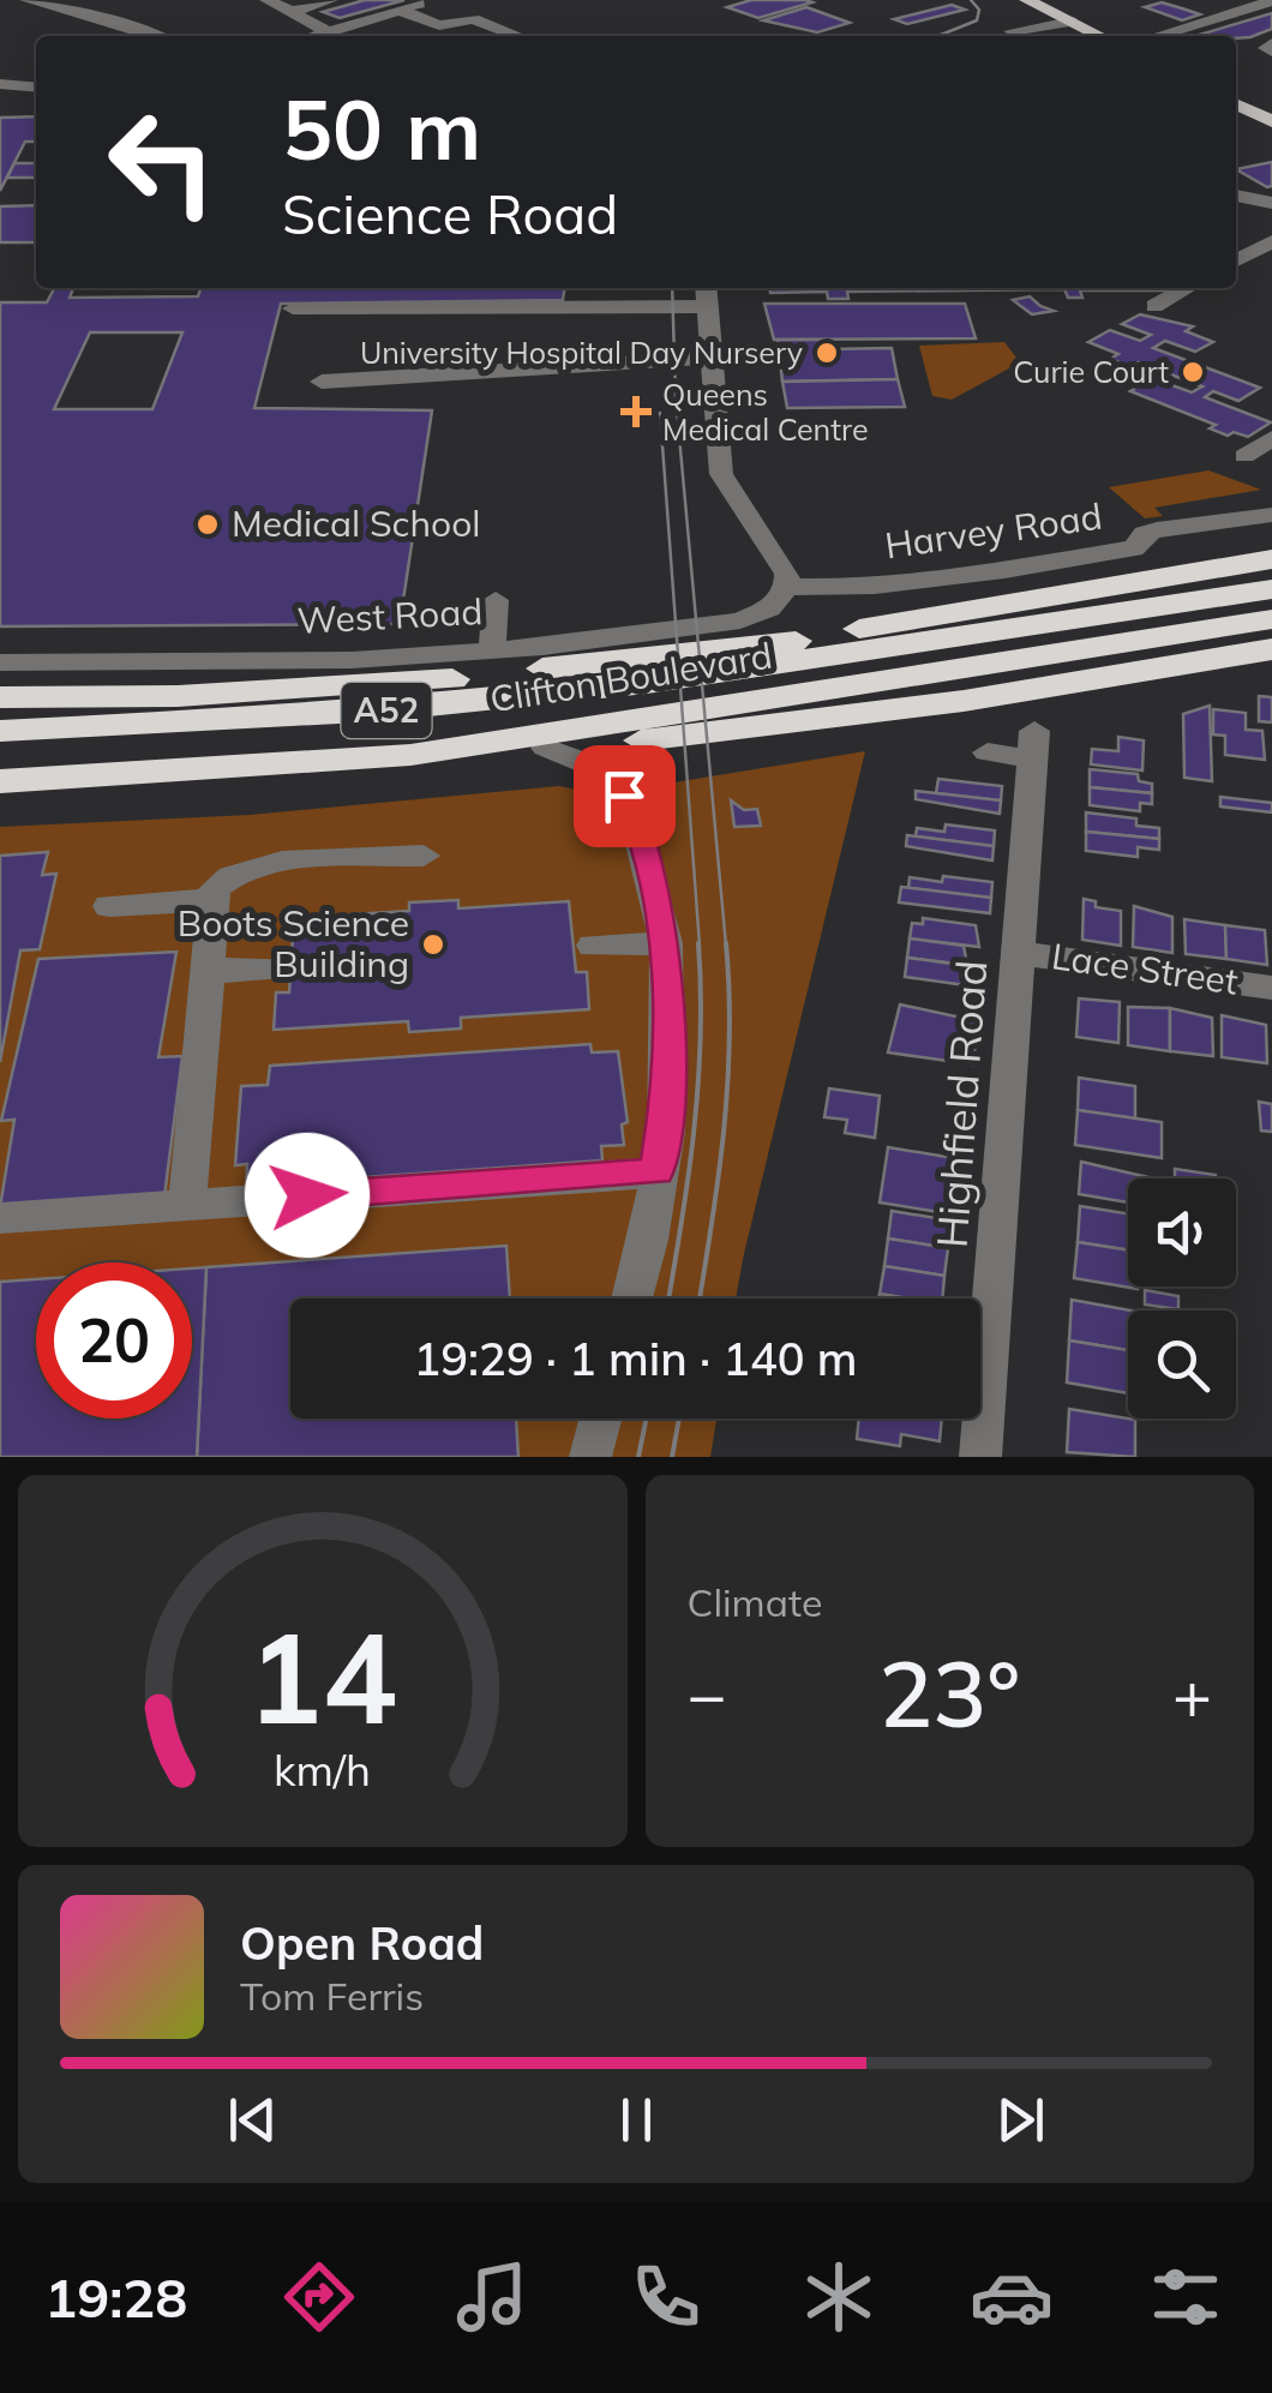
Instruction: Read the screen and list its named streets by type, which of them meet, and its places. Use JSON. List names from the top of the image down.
{
  "streets": {
    "highway": ["Clifton Boulevard", "A52"],
    "street": [
      "Harvey Road",
      "West Road",
      "Lace Street",
      "Highfield Road"
    ]
  },
  "crossings": [
    ["Harvey Road", "West Road"],
    ["Lace Street", "Highfield Road"]
  ],
  "places": {
    "other": [
      "University Hospital Day Nursery",
      "Curie Court",
      "Medical School",
      "Boots Science Building"
    ],
    "health": ["Queens Medical Centre"]
  },
  "page": {
    "turn": ["50 m", "Science Road"],
    "limit": "20",
    "trip": "19:29 · 1 min · 140 m",
    "tile": "Climate",
    "heat": ["−", "23°", "+"],
    "song": ["Open Road", "Tom Ferris"],
    "tabs": "19:28",
    "gauge": ["14", "km/h"]
  }
}
